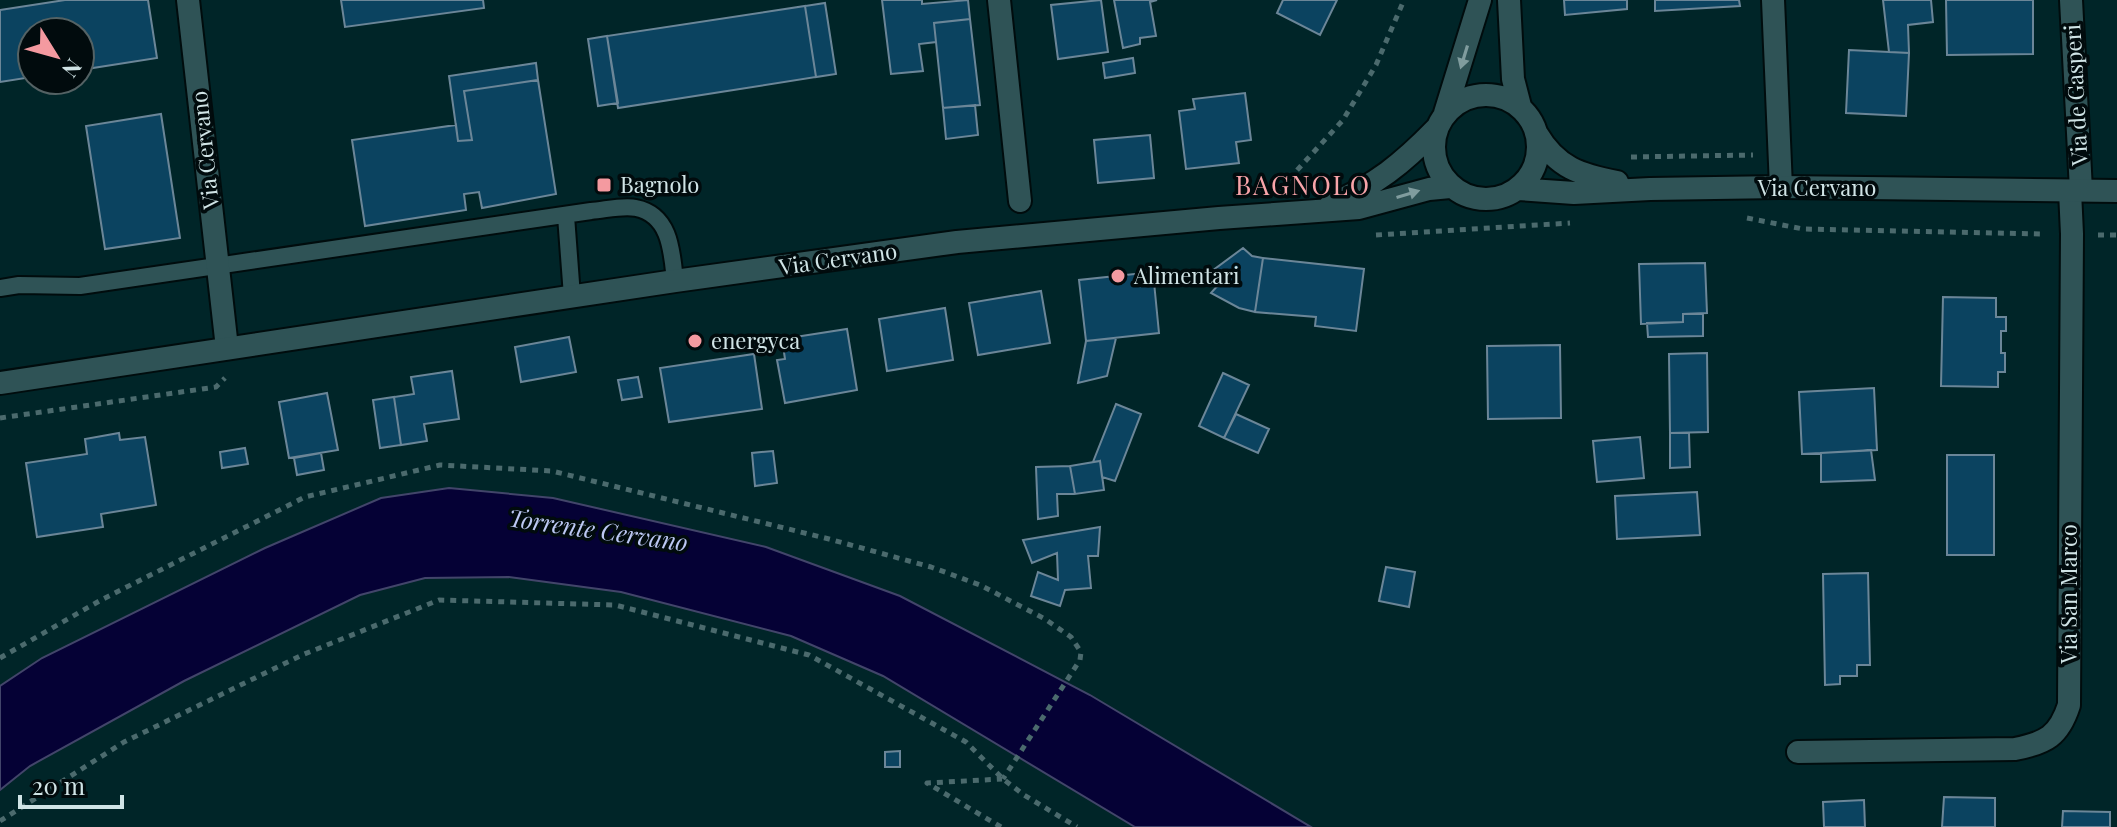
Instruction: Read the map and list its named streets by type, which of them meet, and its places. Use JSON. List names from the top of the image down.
{
  "streets": {
    "main road": ["Via de Gasperi", "Via Cervano", "Via San Marco"]
  },
  "crossings": [
    ["Via de Gasperi", "Via Cervano"],
    ["Via de Gasperi", "Via San Marco"],
    ["Via Cervano", "Via San Marco"]
  ],
  "districts": ["BAGNOLO"],
  "water": ["Torrente Cervano"],
  "places": {
    "transit": ["Bagnolo"],
    "other": ["Alimentari", "energyca"]
  },
  "scale_bar": "20 m",
  "north": "bottom right"
}
